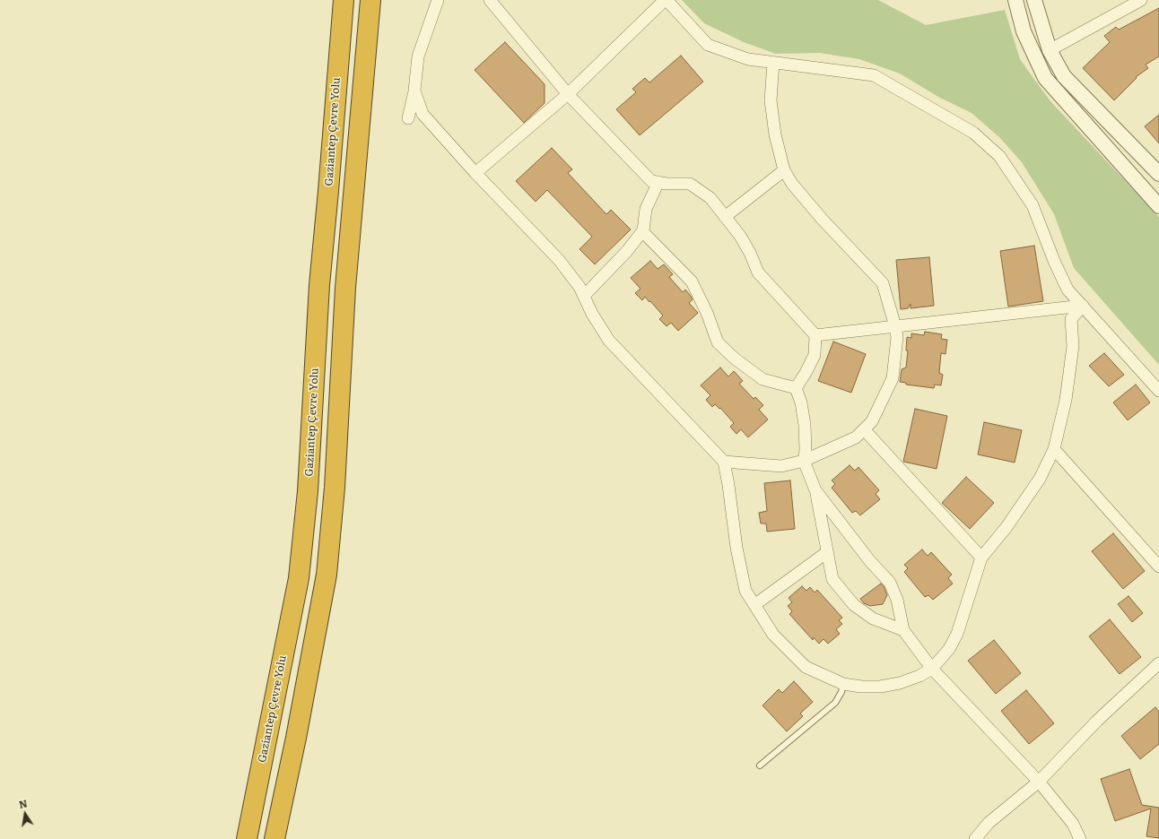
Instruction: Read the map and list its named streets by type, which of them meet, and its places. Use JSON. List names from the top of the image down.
{
  "streets": {
    "highway": ["Gaziantep Çevre Yolu"]
  },
  "north": "top"
}
